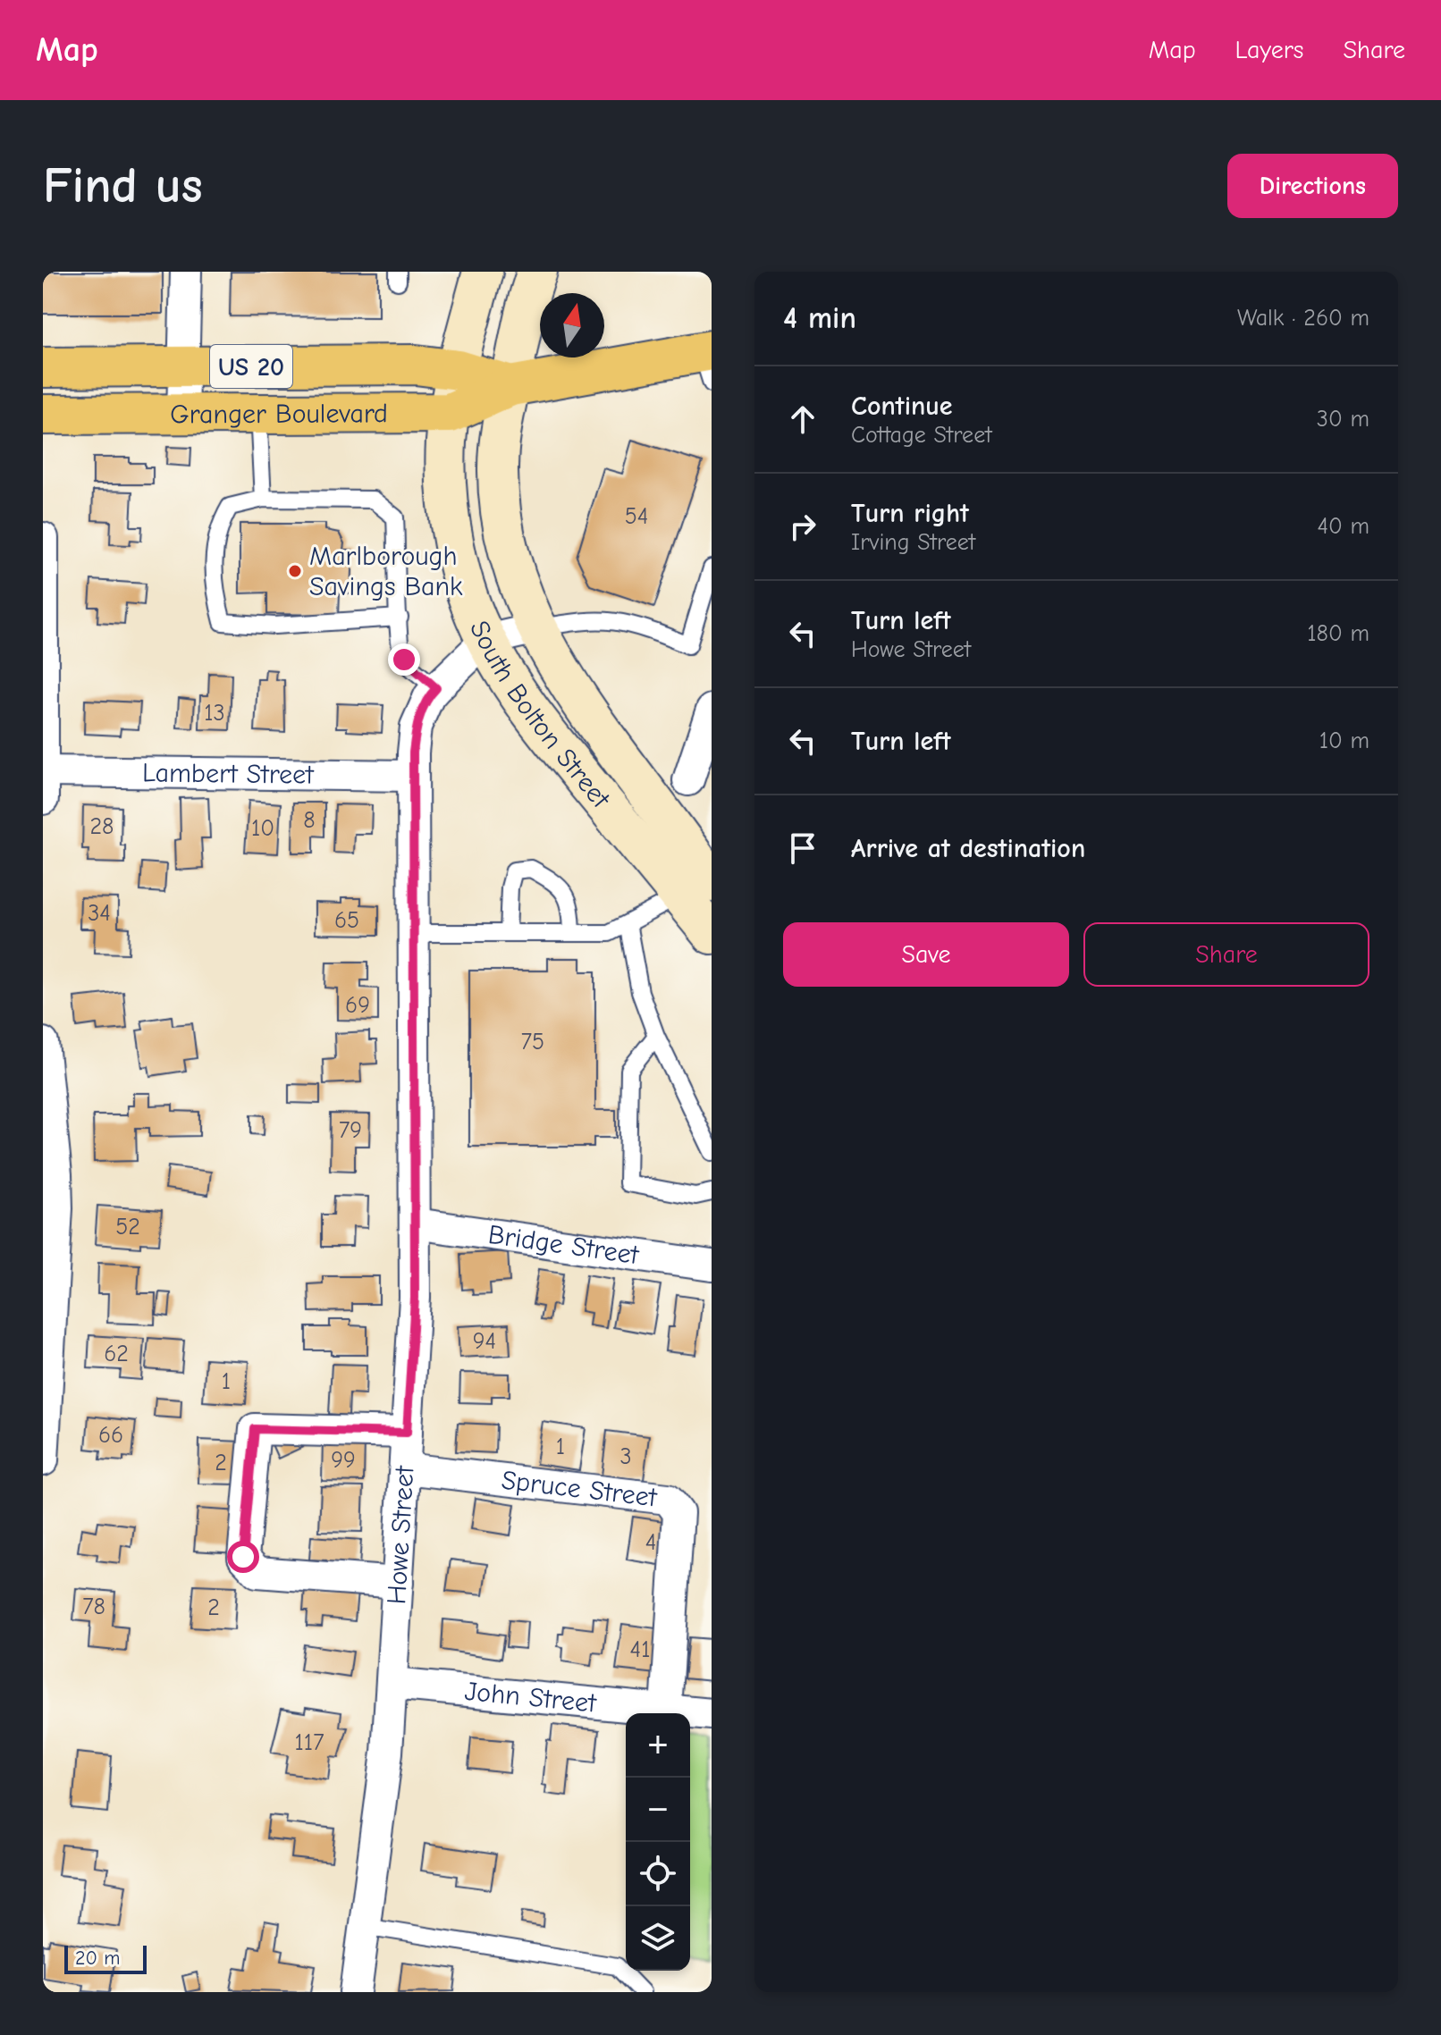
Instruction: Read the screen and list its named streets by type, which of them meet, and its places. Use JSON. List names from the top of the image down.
{
  "streets": {
    "main road": ["US 20", "Granger Boulevard", "South Bolton Street"],
    "street": [
      "Lambert Street",
      "Bridge Street",
      "Spruce Street",
      "Howe Street",
      "John Street"
    ]
  },
  "crossings": [
    ["Granger Boulevard", "South Bolton Street"],
    ["South Bolton Street", "Howe Street"],
    ["Lambert Street", "Howe Street"],
    ["Bridge Street", "Howe Street"],
    ["Spruce Street", "Howe Street"],
    ["Spruce Street", "John Street"],
    ["Howe Street", "John Street"]
  ],
  "places": ["Marlborough Savings Bank"],
  "house_numbers": [
    "54",
    "13",
    "8",
    "28",
    "10",
    "34",
    "65",
    "69",
    "75",
    "79",
    "52",
    "94",
    "62",
    "1",
    "66",
    "1",
    "3",
    "99",
    "2",
    "4",
    "78",
    "2",
    "41",
    "117"
  ],
  "scale_bar": "20 m",
  "north": "top",
  "page": {
    "header": "Map",
    "nav": ["Map", "Layers", "Share"],
    "buttons": [
      "Directions",
      ["Save", "Share"]
    ],
    "title": "Find us",
    "heading": ["4 min", "Walk · 260 m"],
    "list": [
      ["Continue", "Cottage Street", "30 m"],
      ["Turn right", "Irving Street", "40 m"],
      ["Turn left", "Howe Street", "180 m"],
      ["Turn left", "10 m"],
      "Arrive at destination"
    ],
    "map_buttons": ["+", "−"],
    "scale": "20 m"
  }
}
